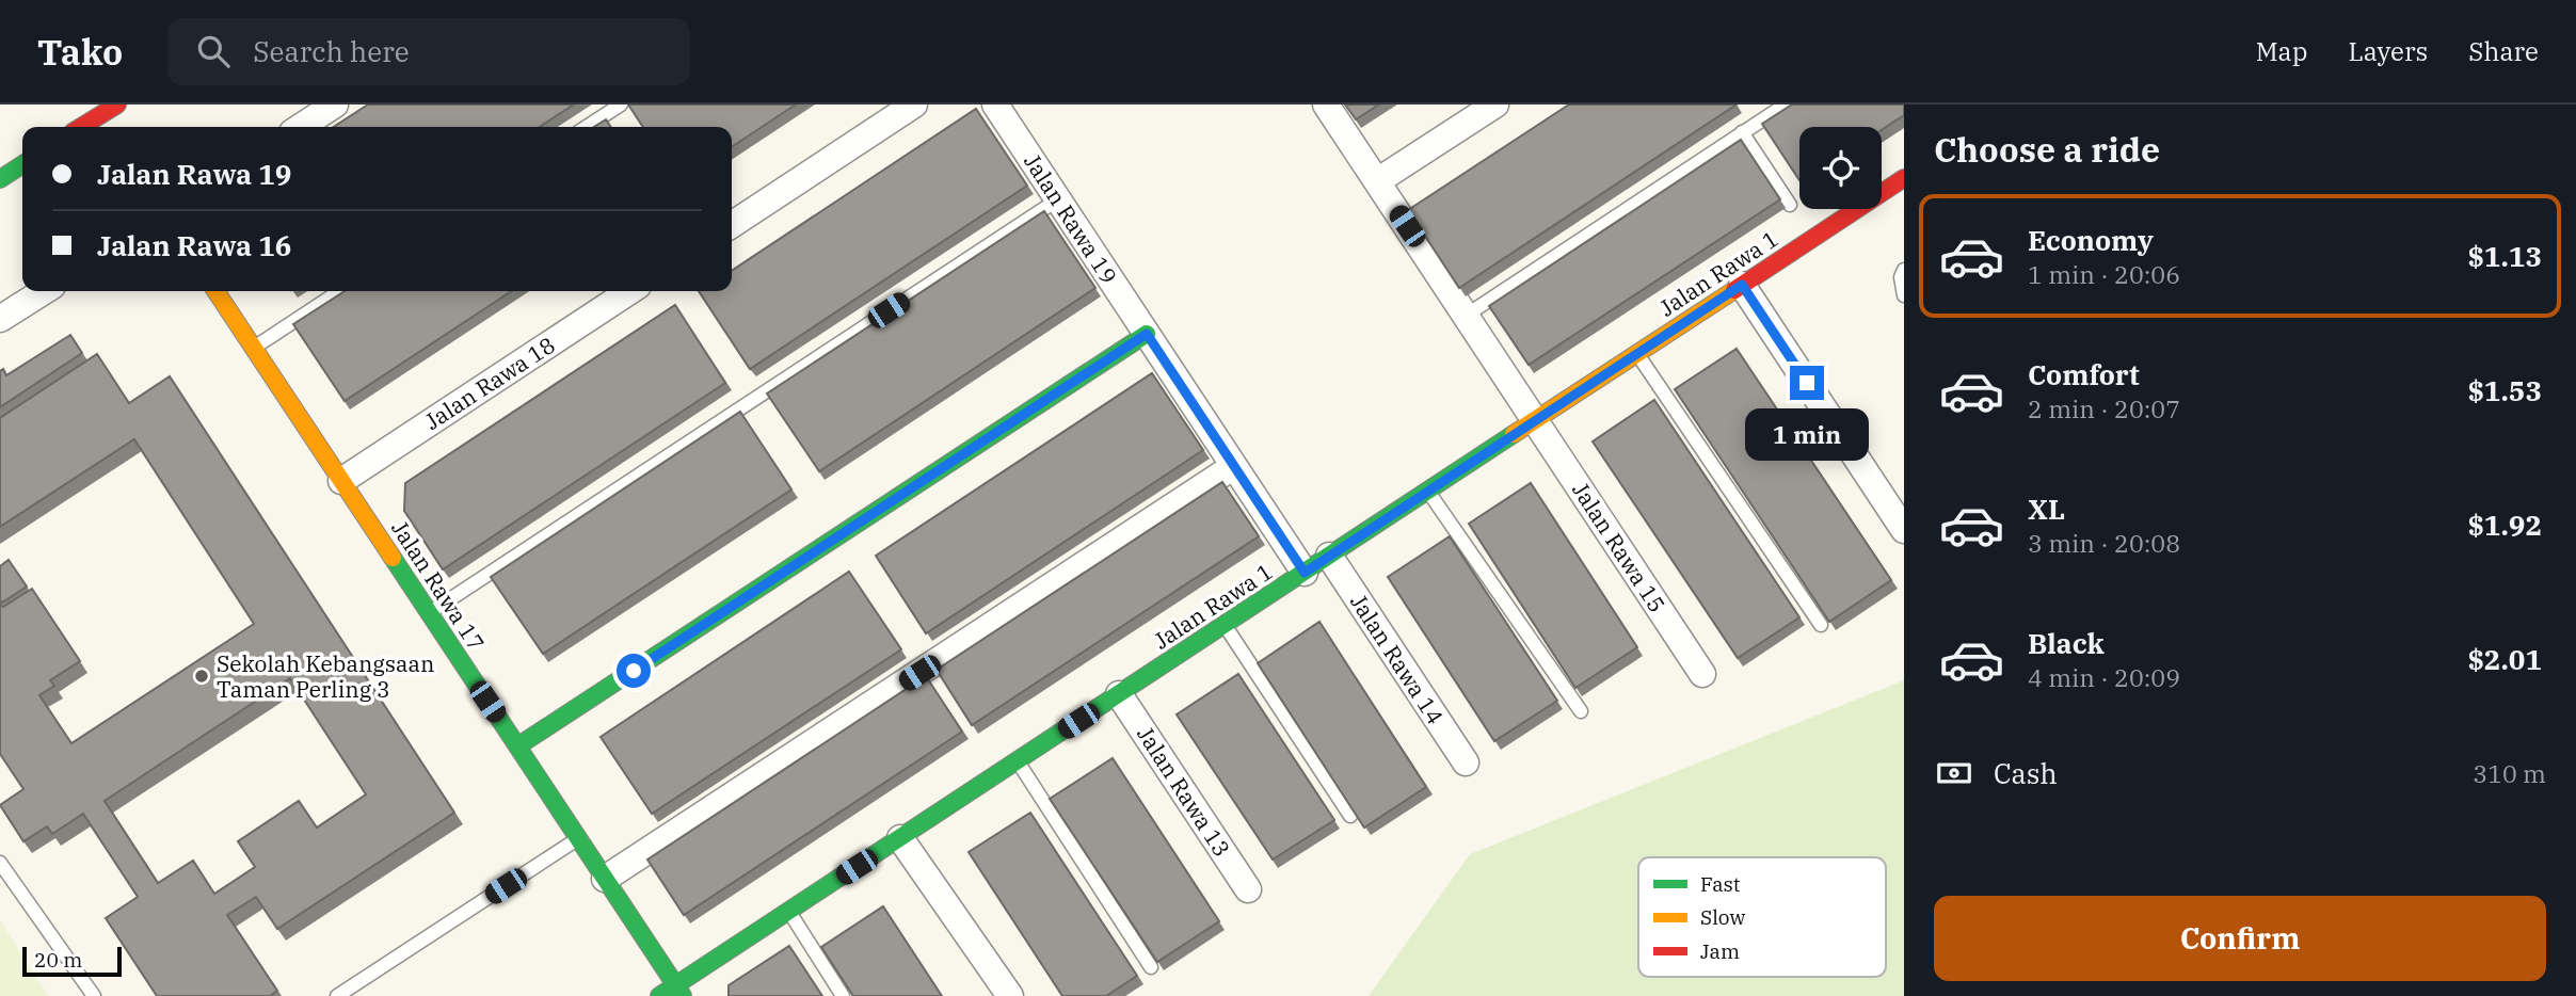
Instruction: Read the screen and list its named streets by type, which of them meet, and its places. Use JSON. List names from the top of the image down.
{
  "streets": {
    "main road": ["Jalan Rawa 1", "Jalan Rawa 17"],
    "street": [
      "Jalan Rawa 19",
      "Jalan Rawa 18",
      "Jalan Rawa 15",
      "Jalan Rawa 14",
      "Jalan Rawa 13"
    ]
  },
  "crossings": [
    ["Jalan Rawa 19", "Jalan Rawa 1"],
    ["Jalan Rawa 1", "Jalan Rawa 15"],
    ["Jalan Rawa 1", "Jalan Rawa 17"],
    ["Jalan Rawa 1", "Jalan Rawa 14"],
    ["Jalan Rawa 1", "Jalan Rawa 13"],
    ["Jalan Rawa 18", "Jalan Rawa 17"]
  ],
  "places": ["Sekolah Kebangsaan Taman Perling 3"],
  "legend": ["Fast", "Slow", "Jam"],
  "scale_bar": "20 m",
  "page": {
    "header": "Tako",
    "search": "Search here",
    "nav": ["Map", "Layers", "Share"],
    "heading": "Choose a ride",
    "banner": ["Jalan Rawa 19", "Jalan Rawa 16"],
    "list": [
      {
        "name": "Economy",
        "note": "1 min · 20:06",
        "value": "$1.13"
      },
      {
        "name": "Comfort",
        "note": "2 min · 20:07",
        "value": "$1.53"
      },
      {
        "name": "XL",
        "note": "3 min · 20:08",
        "value": "$1.92"
      },
      {
        "name": "Black",
        "note": "4 min · 20:09",
        "value": "$2.01"
      }
    ],
    "bubble": "1 min",
    "pay": ["Cash", "310 m"],
    "buttons": "Confirm",
    "scale": "20 m"
  }
}
